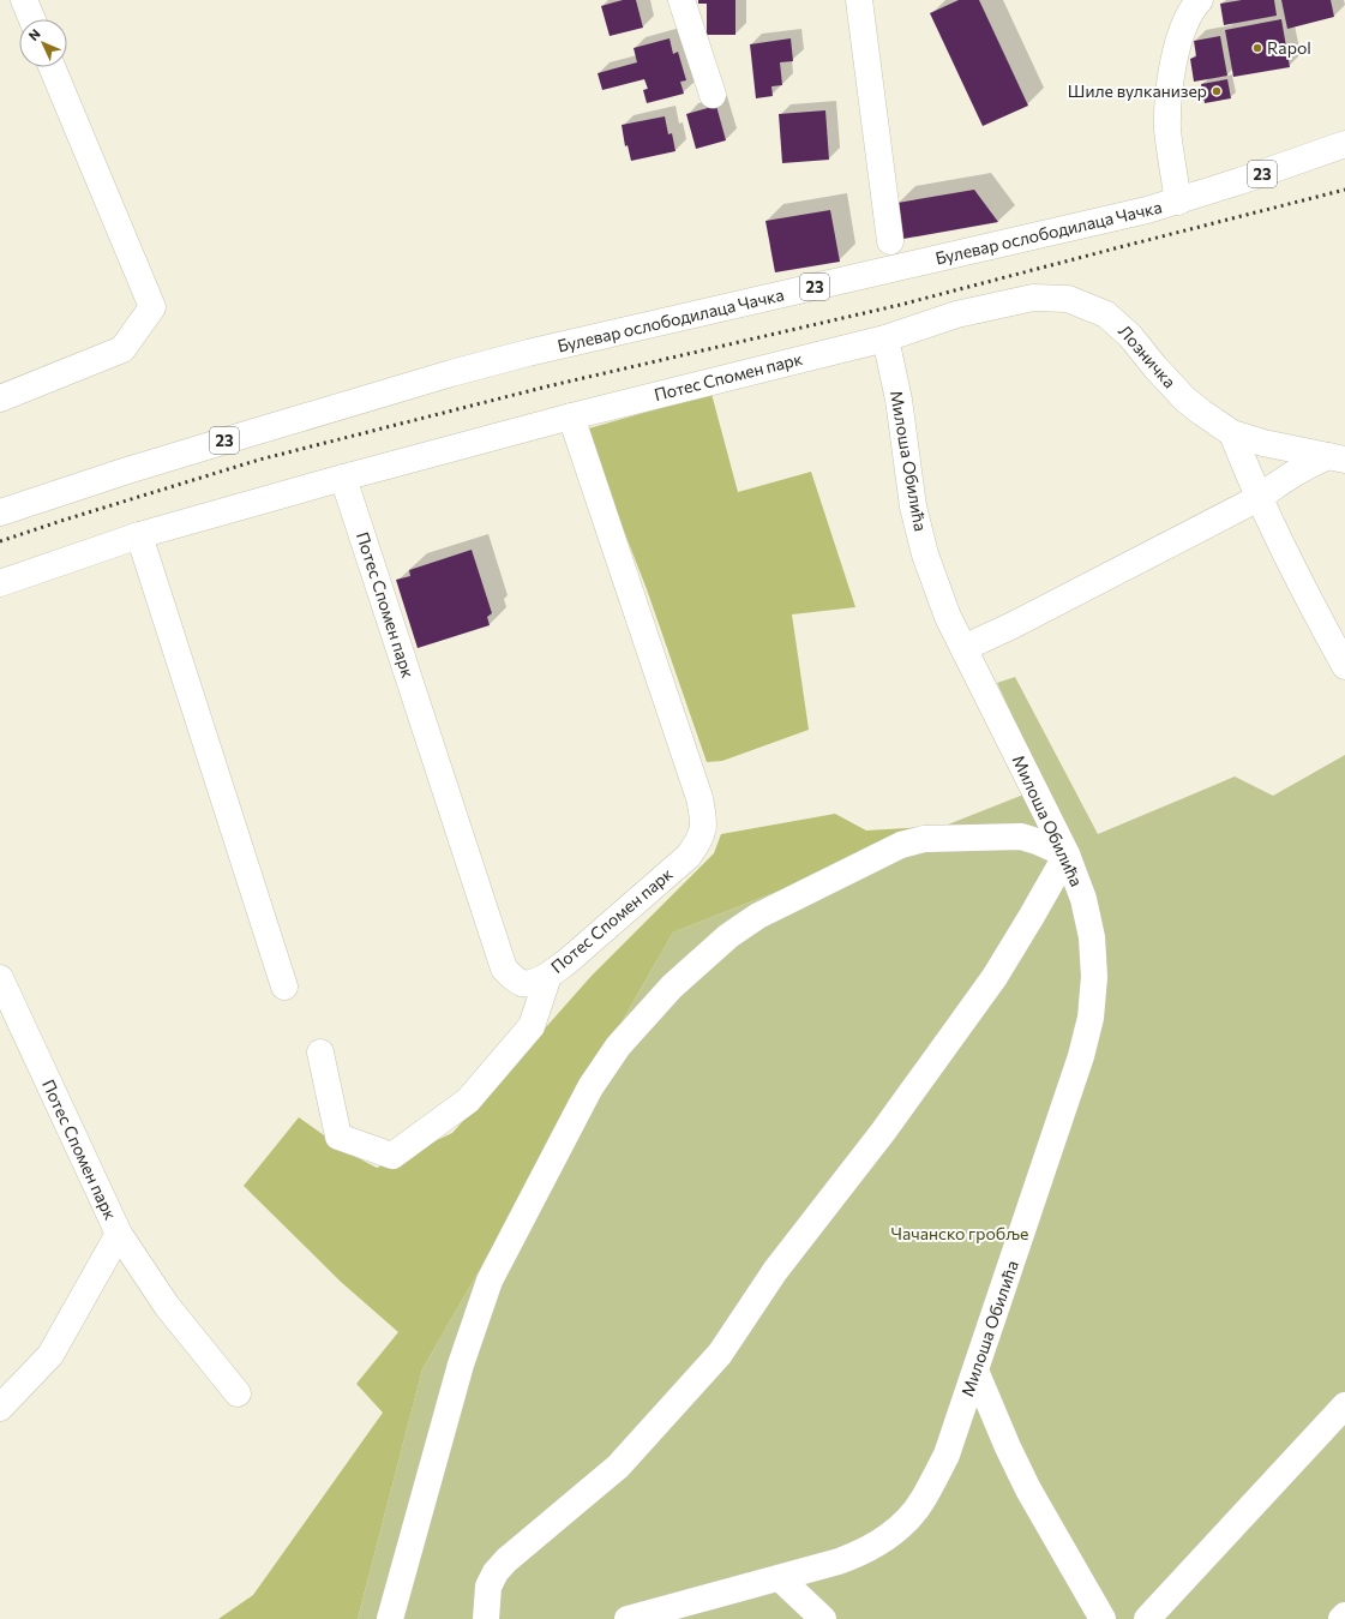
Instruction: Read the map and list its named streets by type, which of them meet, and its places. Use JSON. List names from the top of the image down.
{
  "streets": {
    "street": [
      "23",
      "Булевар ослободилаца Чачка",
      "Лозничка",
      "Потес Спомен парк",
      "Милоша Обилића"
    ]
  },
  "crossings": [
    ["Лозничка", "Потес Спомен парк"],
    ["Лозничка", "Милоша Обилића"],
    ["Потес Спомен парк", "Милоша Обилића"]
  ],
  "parks": ["Чачанско гробље"],
  "places": ["Rapol", "Шиле вулканизер"],
  "north": "top left"
}
